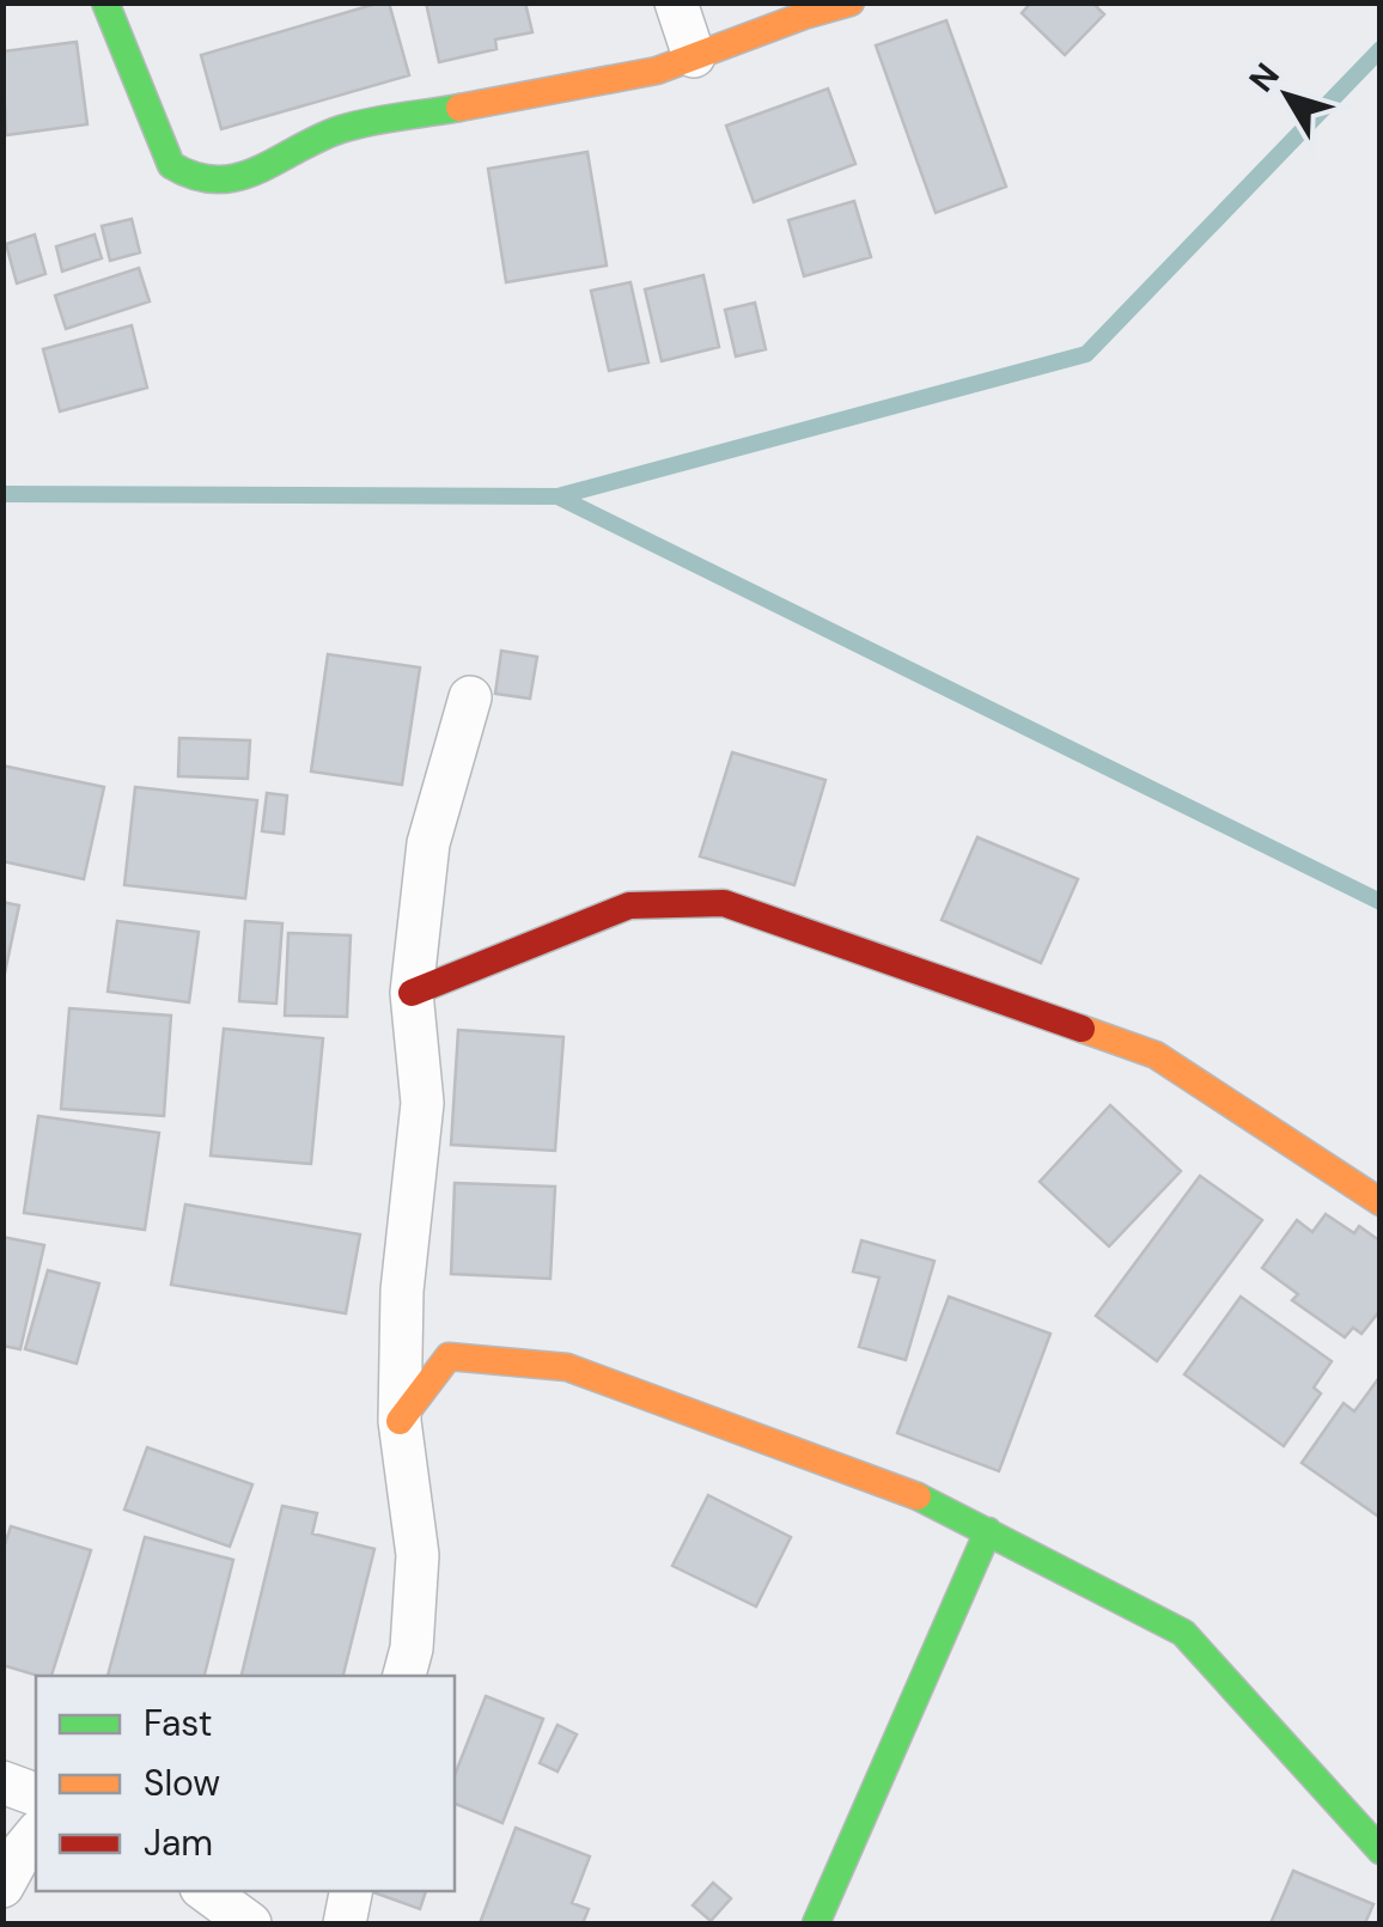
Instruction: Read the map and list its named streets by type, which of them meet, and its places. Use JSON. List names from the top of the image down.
{
  "legend": ["Fast", "Slow", "Jam"],
  "north": "top left"
}
